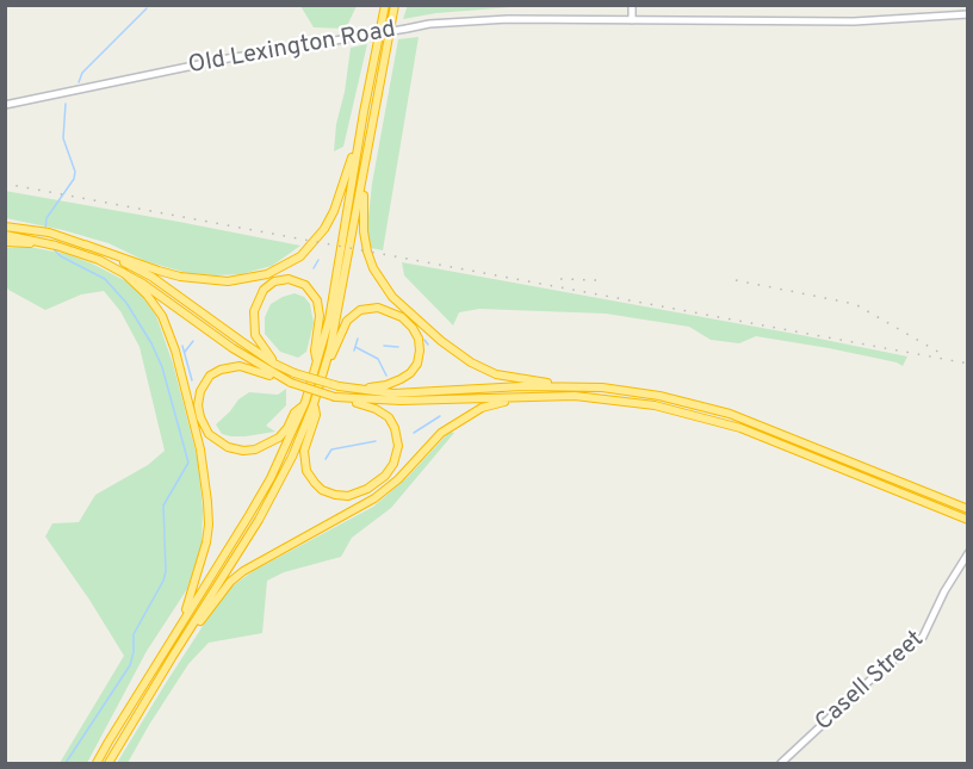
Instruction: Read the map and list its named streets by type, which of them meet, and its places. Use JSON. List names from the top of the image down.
{
  "streets": {
    "main road": ["Old Lexington Road", "Casell Street"]
  }
}
